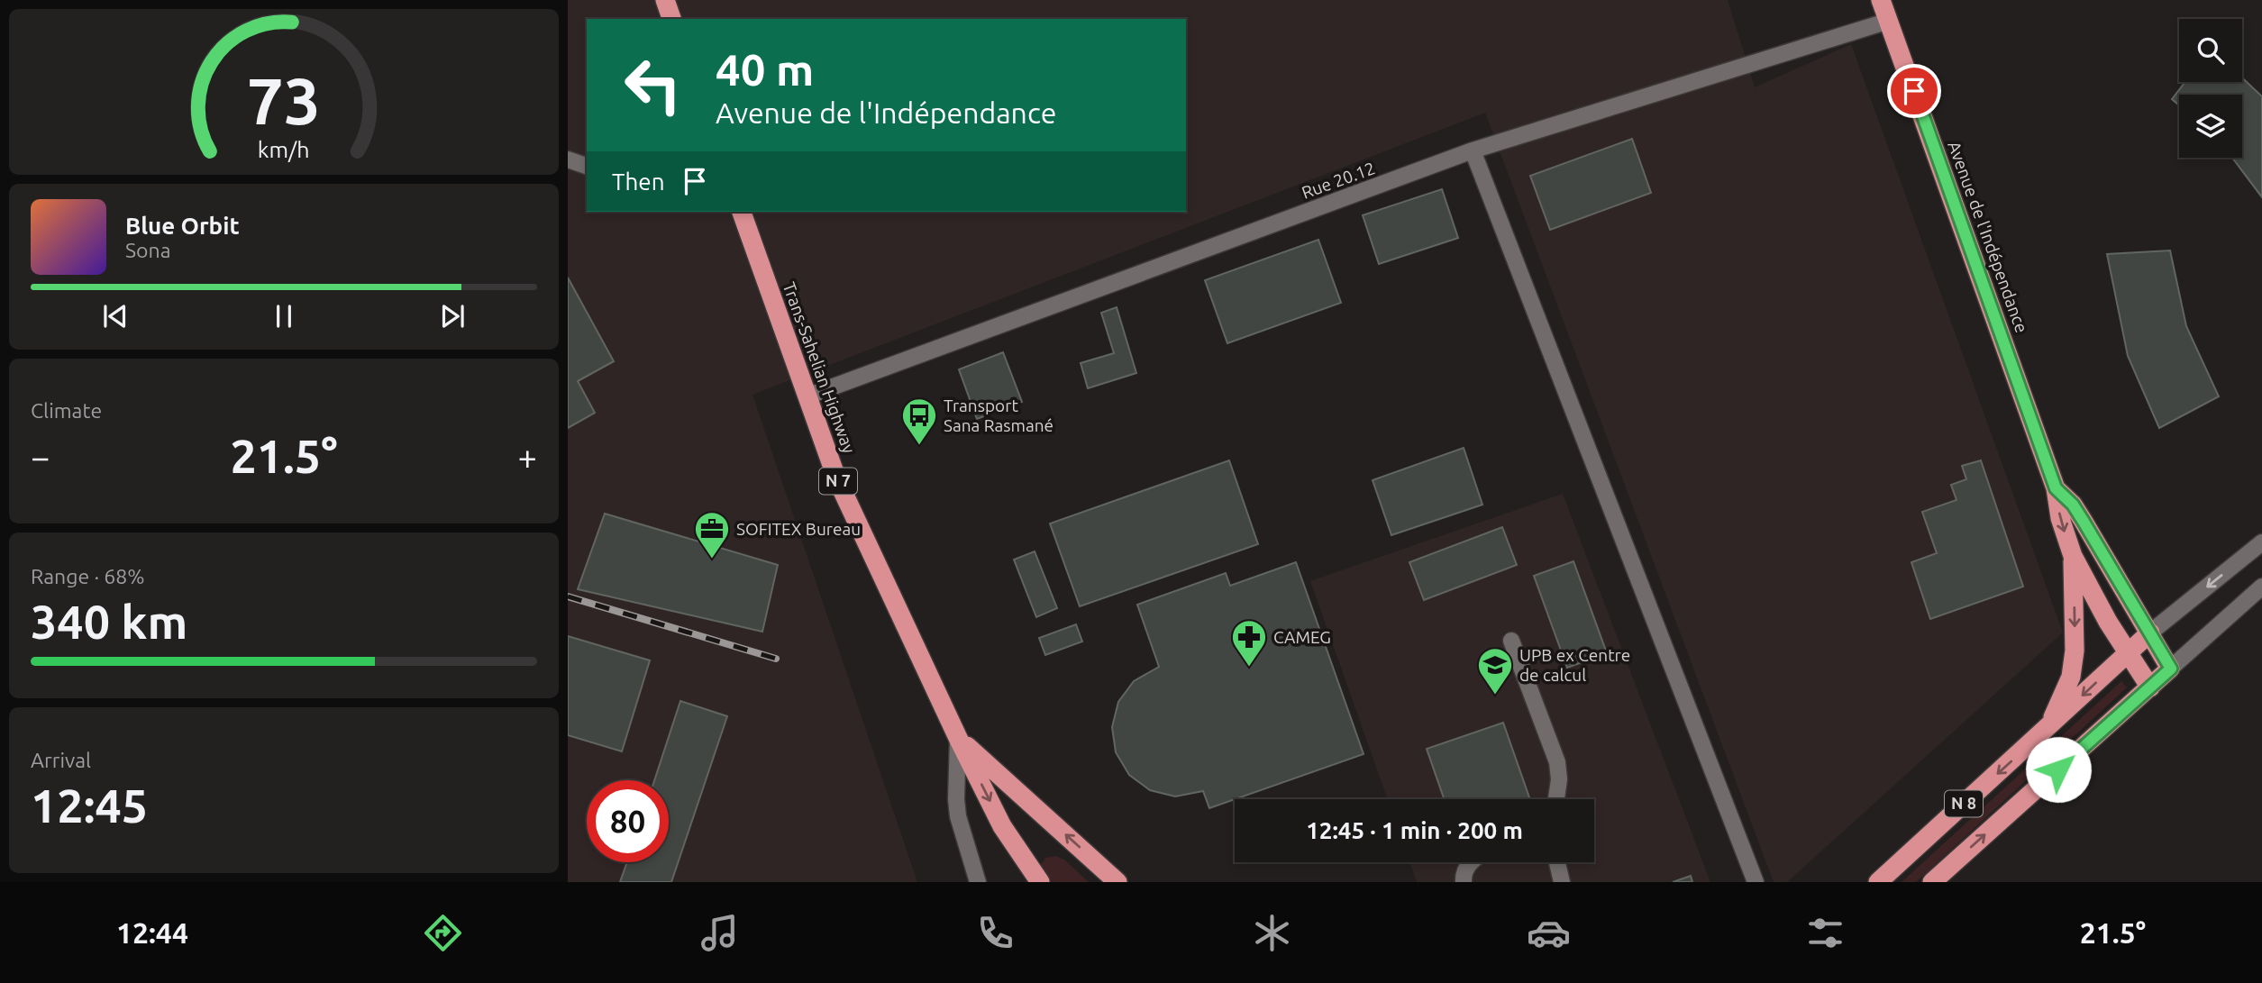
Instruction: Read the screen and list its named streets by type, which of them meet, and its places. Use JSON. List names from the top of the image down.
{
  "streets": {
    "highway": [
      "Avenue de l'Indépendance",
      "Trans-Sahelian Highway",
      "N 7",
      "N 8"
    ],
    "street": ["Rue 20.12"]
  },
  "crossings": [
    ["Rue 20.12", "Avenue de l'Indépendance"],
    ["Rue 20.12", "Trans-Sahelian Highway"],
    ["Avenue de l'Indépendance", "N 8"]
  ],
  "places": {
    "bus stop": ["Transport Sana Rasmané"],
    "office": ["SOFITEX Bureau"],
    "pharmacy": ["CAMEG"],
    "school or university": ["UPB ex Centre de calcul"]
  },
  "page": {
    "turn": ["40 m", "Avenue de l'Indépendance"],
    "then": "Then",
    "song": ["Blue Orbit", "Sona"],
    "tile": [
      "Climate",
      ["Range · 68%", "340 km"],
      ["Arrival", "12:45"]
    ],
    "heat": ["−", "21.5°", "+"],
    "limit": "80",
    "trip": "12:45 · 1 min · 200 m",
    "tabs": ["12:44", "21.5°"],
    "gauge": ["73", "km/h"]
  }
}
